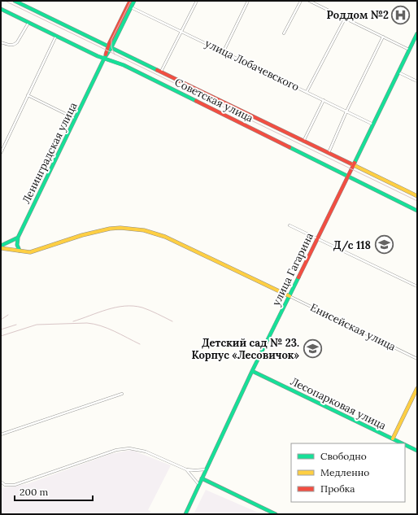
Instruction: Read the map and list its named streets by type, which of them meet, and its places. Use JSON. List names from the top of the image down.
{
  "streets": {
    "main road": [
      "Советская улица",
      "Ленинградская улица",
      "улица Гагарина",
      "Лесопарковая улица"
    ],
    "street": ["улица Лобачевского", "Енисейская улица"]
  },
  "crossings": [
    ["улица Лобачевского", "Ленинградская улица"],
    ["улица Лобачевского", "улица Гагарина"],
    ["Советская улица", "Ленинградская улица"],
    ["Советская улица", "улица Гагарина"],
    ["улица Гагарина", "Енисейская улица"],
    ["улица Гагарина", "Лесопарковая улица"]
  ],
  "places": {
    "hospital": ["Роддом №2"],
    "school or university": ["Д/с 118", "Детский сад № 23. Корпус «Лесовичок»"]
  },
  "legend": ["Свободно", "Медленно", "Пробка"],
  "scale_bar": "200 m"
}
